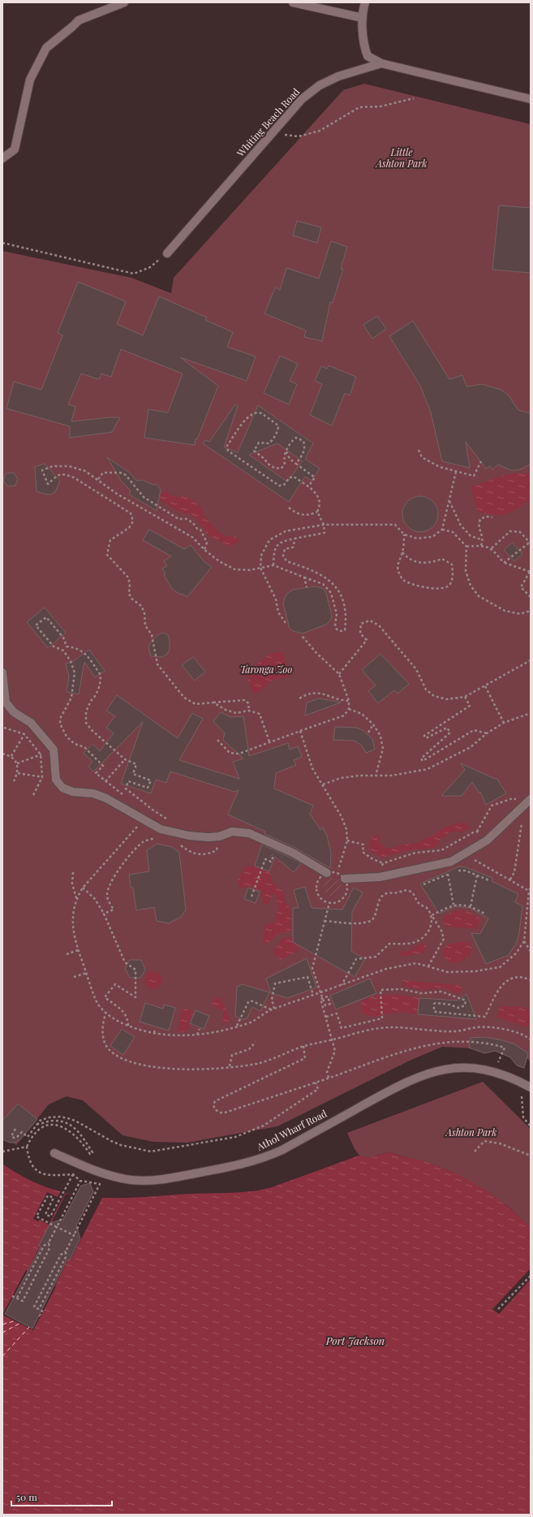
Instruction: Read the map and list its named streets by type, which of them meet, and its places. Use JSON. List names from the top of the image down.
{
  "streets": {
    "street": ["Whiting Beach Road", "Athol Wharf Road"]
  },
  "water": ["Port Jackson"],
  "parks": ["Little Ashton Park", "Taronga Zoo", "Ashton Park"],
  "scale_bar": "50 m"
}
